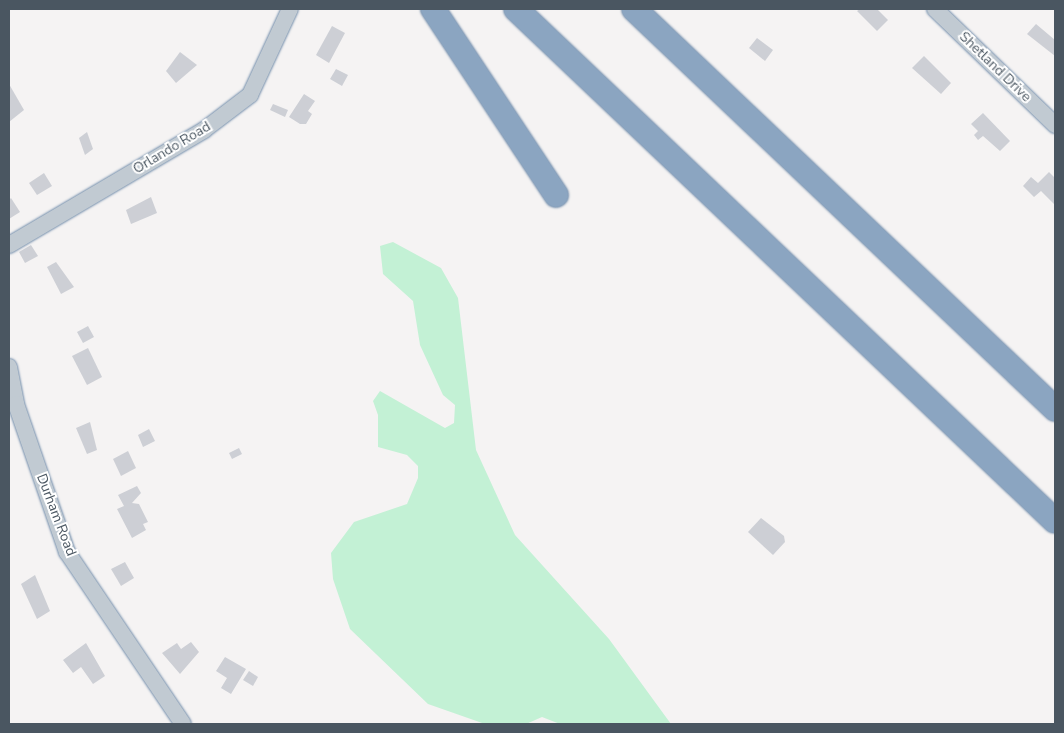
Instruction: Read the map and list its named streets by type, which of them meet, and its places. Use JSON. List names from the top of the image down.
{
  "streets": {
    "street": ["Shetland Drive", "Orlando Road", "Durham Road"]
  }
}
